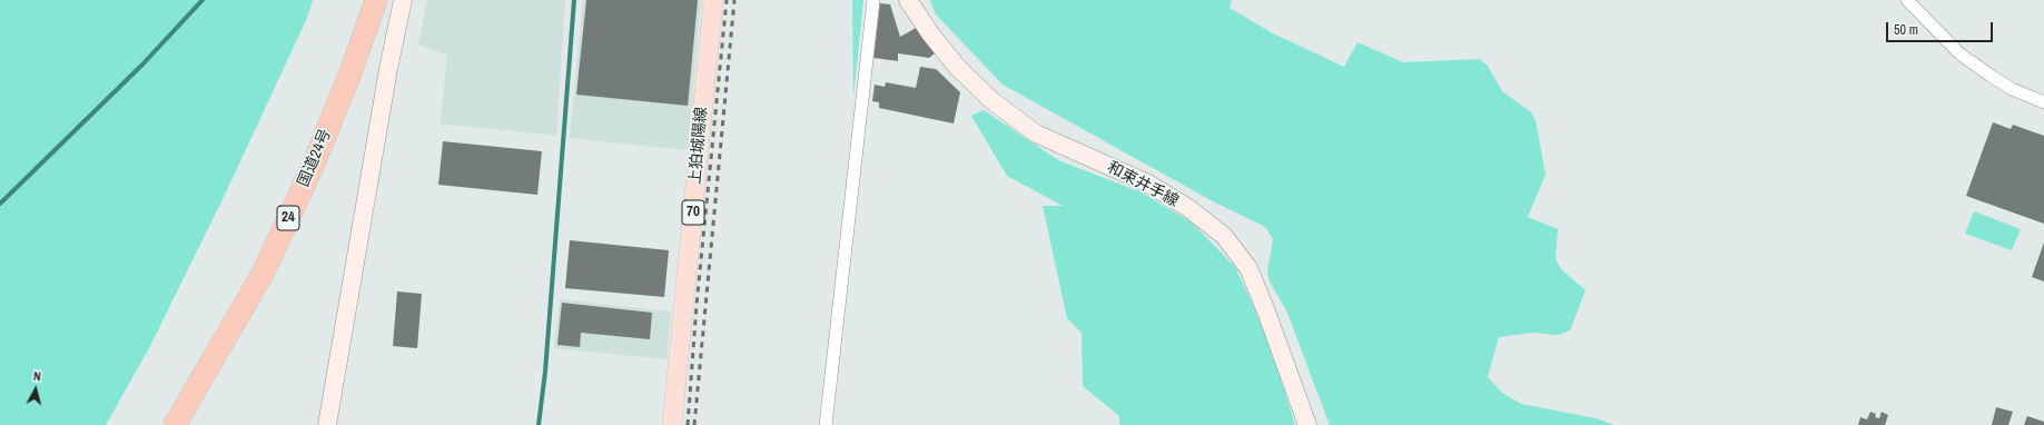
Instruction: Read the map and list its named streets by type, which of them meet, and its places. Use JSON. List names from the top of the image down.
{
  "streets": {
    "highway": ["国道24号", "24"],
    "main road": ["上狛城陽線", "和束井手線", "70"]
  },
  "scale_bar": "50 m",
  "north": "top"
}
